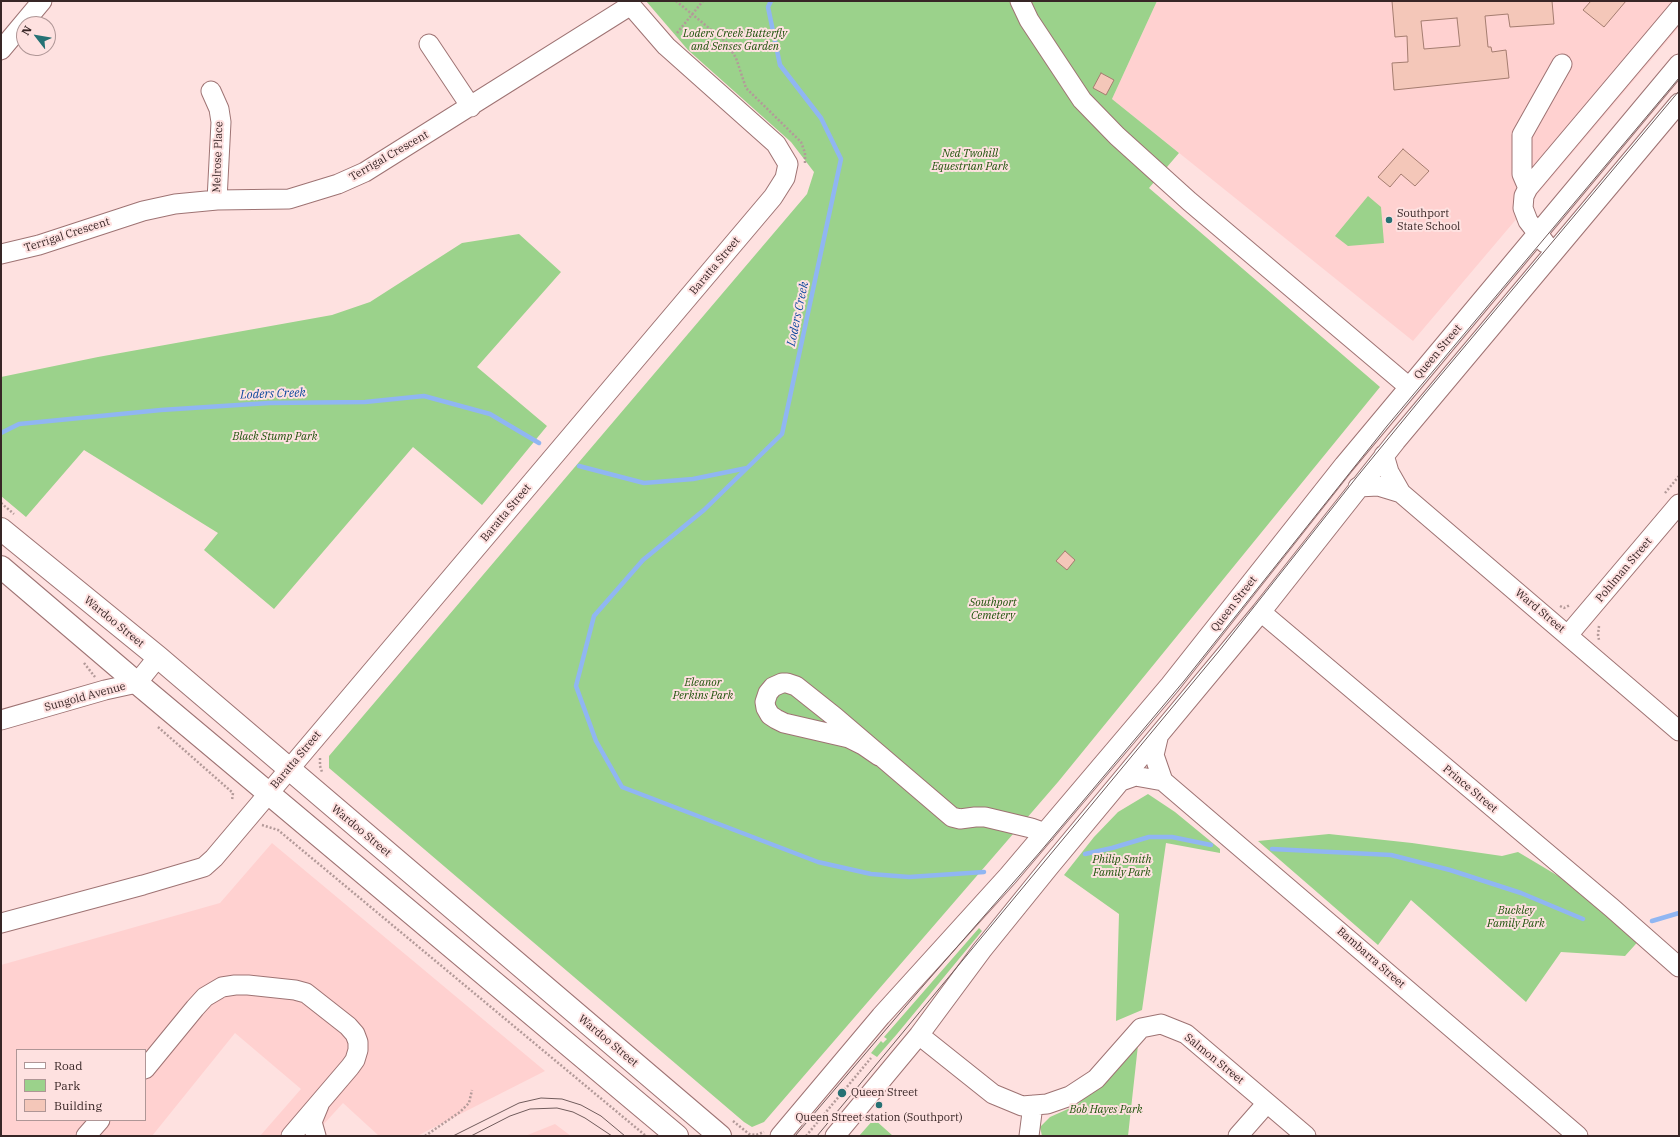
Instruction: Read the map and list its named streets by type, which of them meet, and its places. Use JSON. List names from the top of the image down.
{
  "streets": {
    "main road": ["Wardoo Street"],
    "street": [
      "Terrigal Crescent",
      "Melrose Place",
      "Baratta Street",
      "Queen Street",
      "Pohlman Street",
      "Ward Street",
      "Sungold Avenue",
      "Prince Street",
      "Bambarra Street",
      "Salmon Street"
    ]
  },
  "crossings": [
    ["Terrigal Crescent", "Melrose Place"],
    ["Terrigal Crescent", "Baratta Street"],
    ["Baratta Street", "Wardoo Street"],
    ["Pohlman Street", "Ward Street"],
    ["Wardoo Street", "Sungold Avenue"]
  ],
  "water": ["Loders Creek"],
  "parks": [
    "Loders Creek Butterfly and Senses Garden",
    "Ned Twohill Equestrian Park",
    "Black Stump Park",
    "Southport Cemetery",
    "Eleanor Perkins Park",
    "Philip Smith Family Park",
    "Buckley Family Park",
    "Bob Hayes Park"
  ],
  "places": ["Southport State School", "Queen Street", "Queen Street station (Southport)"],
  "legend": ["Road", "Park", "Building"],
  "north": "top left"
}
